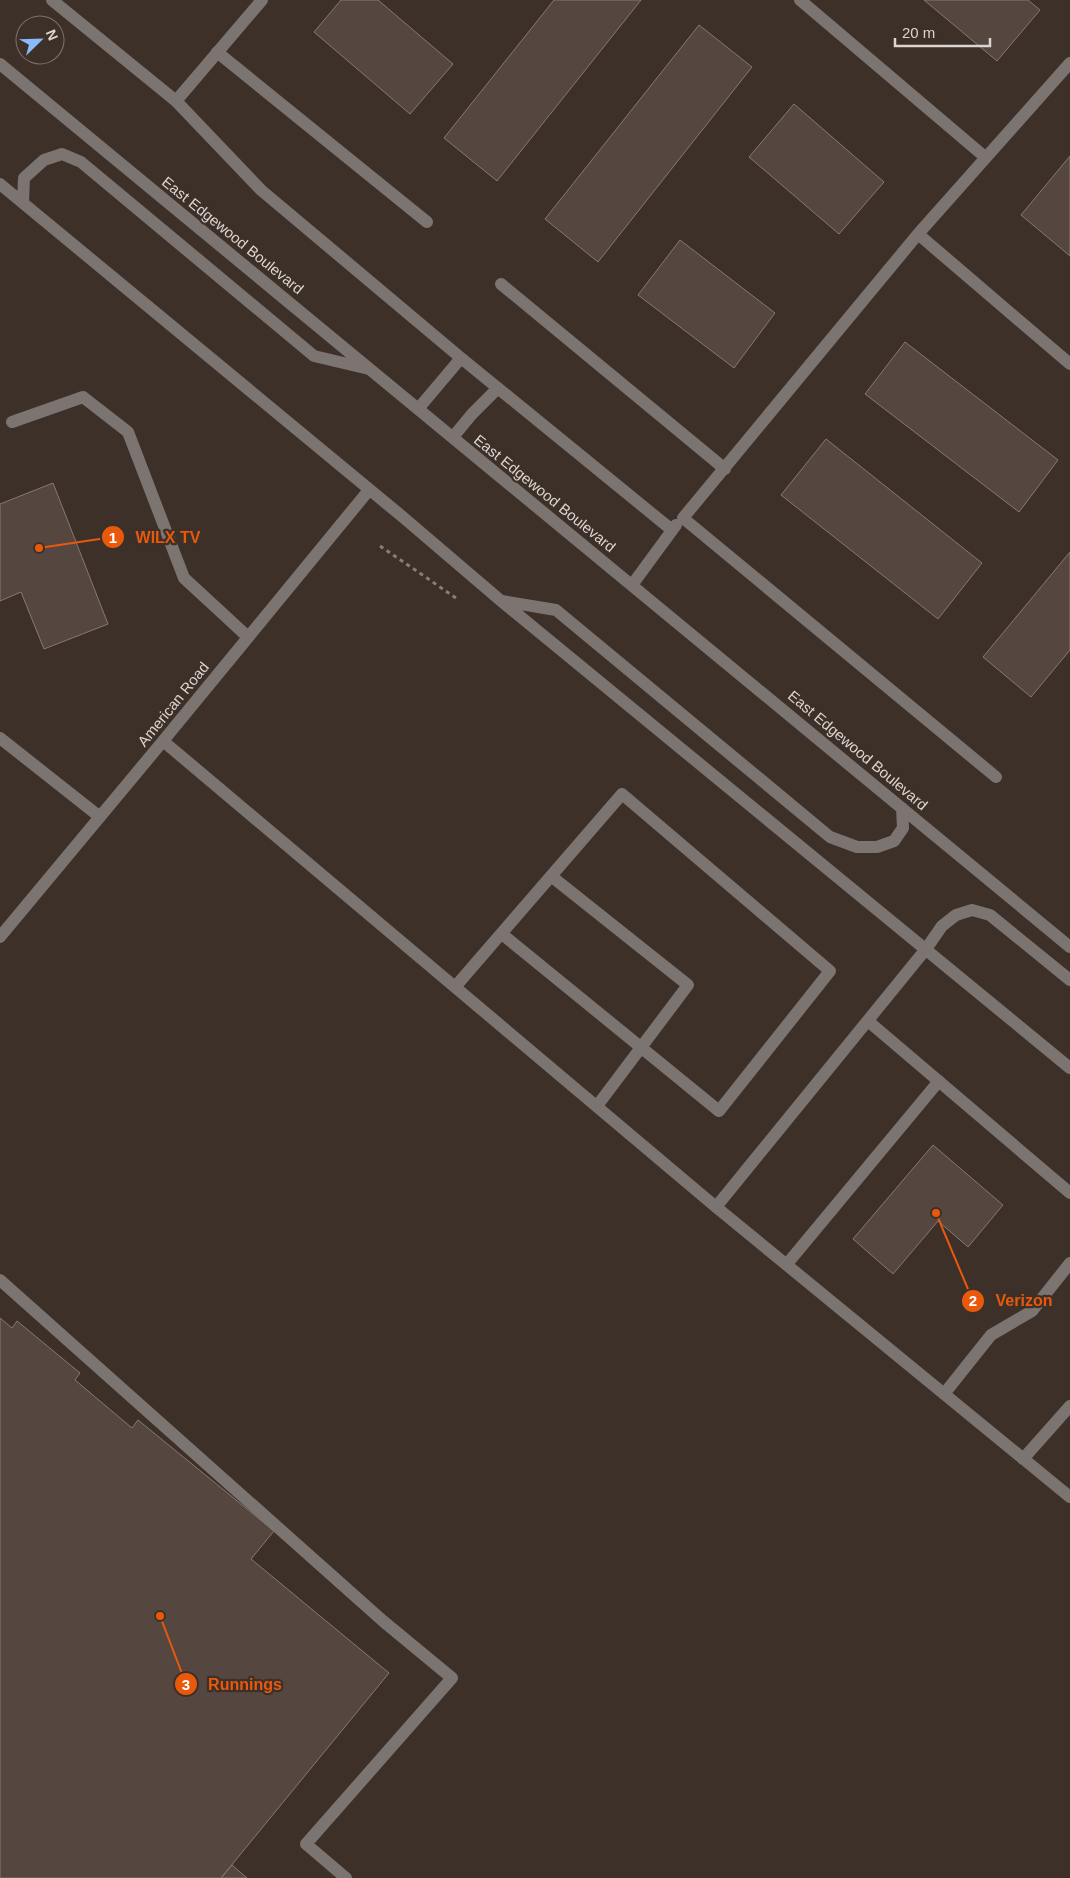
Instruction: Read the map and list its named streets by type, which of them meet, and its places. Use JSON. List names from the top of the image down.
{
  "streets": {
    "street": ["East Edgewood Boulevard", "American Road"]
  },
  "places": ["WILX TV", "Verizon", "Runnings"],
  "scale_bar": "20 m",
  "north": "top right"
}
